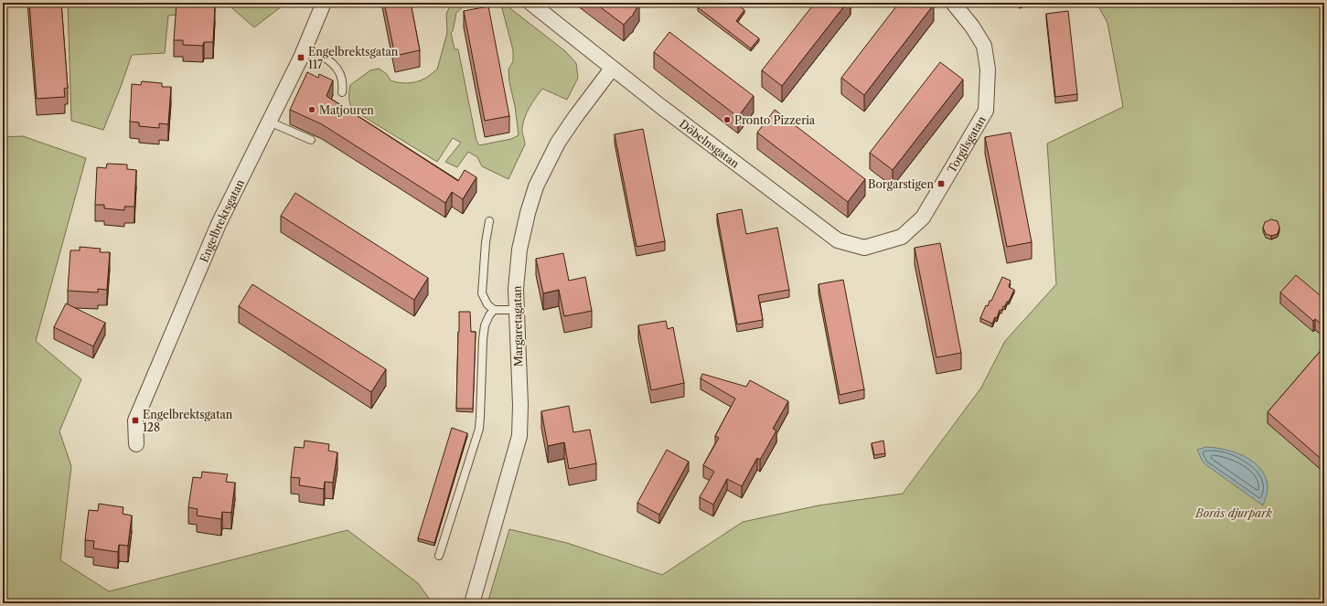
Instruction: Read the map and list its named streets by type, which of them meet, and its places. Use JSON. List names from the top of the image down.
{
  "streets": {
    "street": [
      "Döbelnsgatan",
      "Torgilsgatan",
      "Engelbrektsgatan",
      "Margaretagatan"
    ]
  },
  "crossings": [
    ["Döbelnsgatan", "Torgilsgatan"],
    ["Döbelnsgatan", "Margaretagatan"]
  ],
  "parks": ["Borås djurpark"],
  "places": {
    "transit": ["Engelbrektsgatan 117", "Borgarstigen", "Engelbrektsgatan 128"],
    "other": ["Matjouren", "Pronto Pizzeria"]
  }
}
